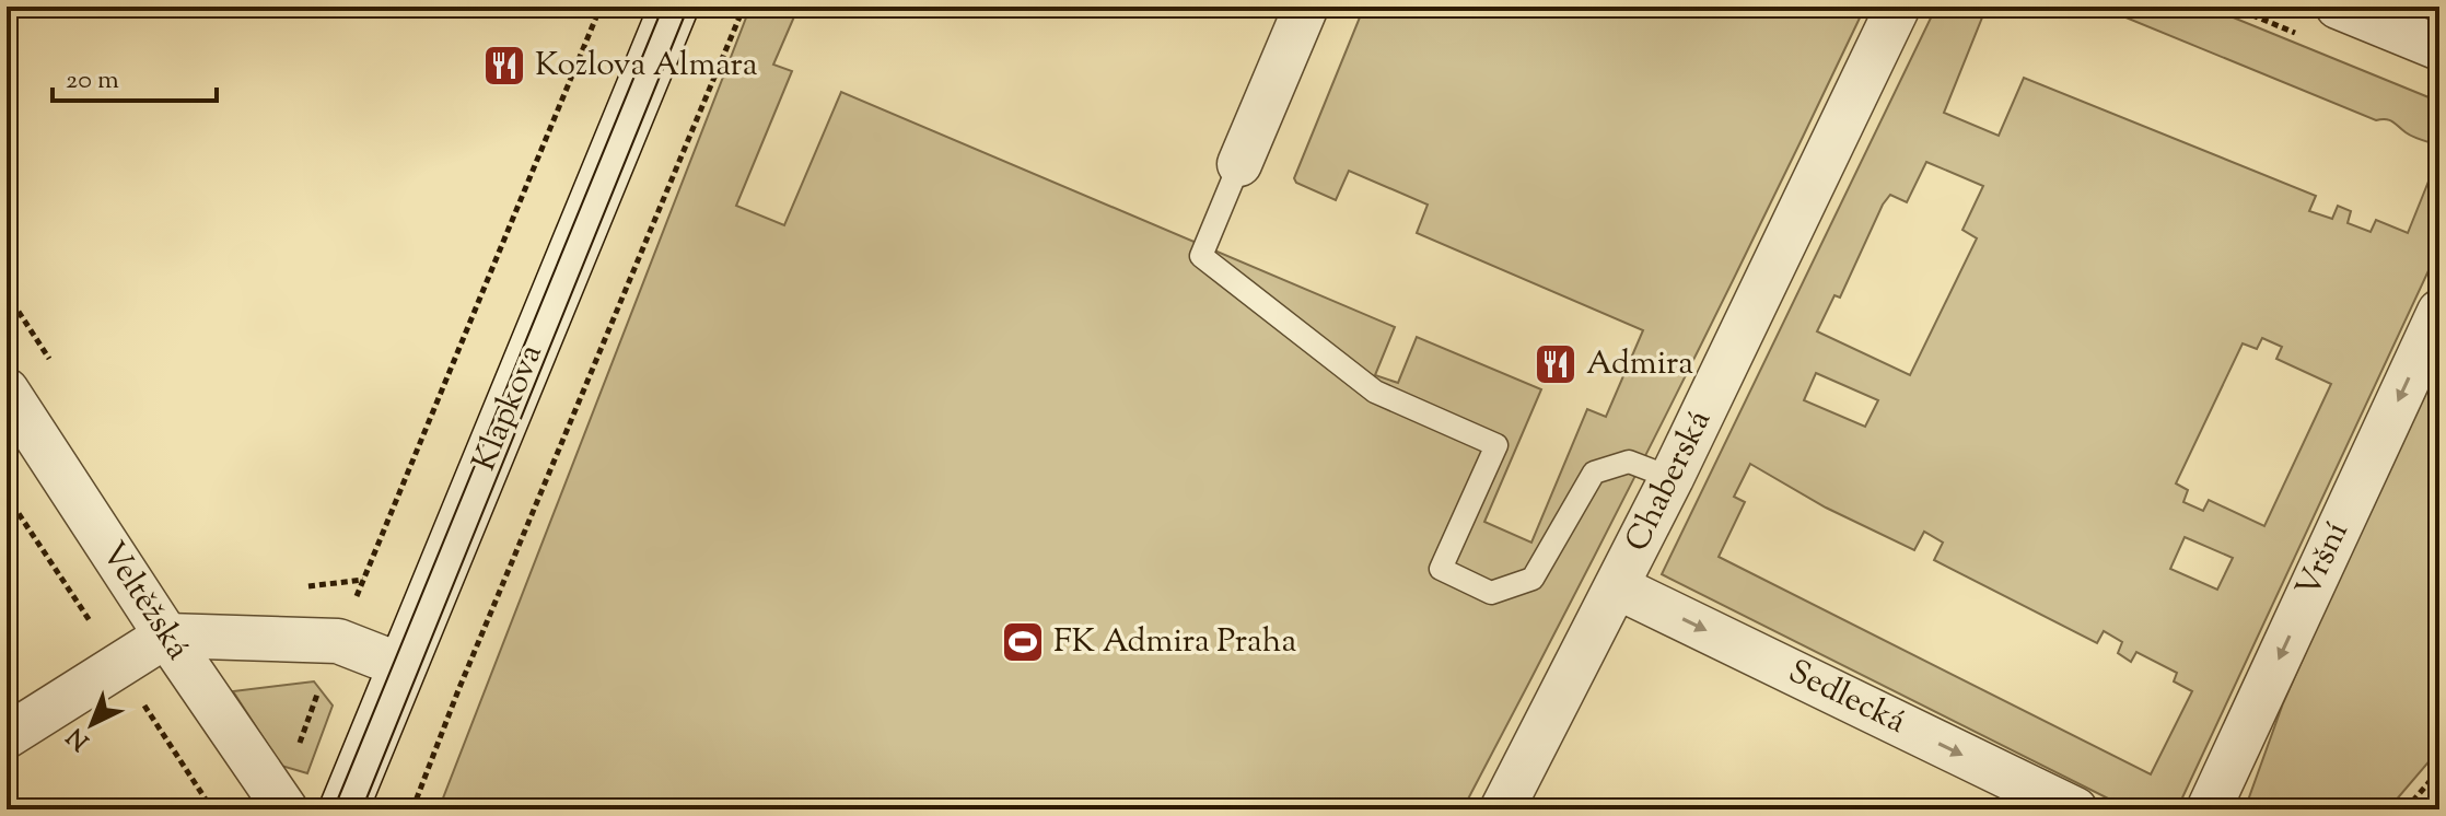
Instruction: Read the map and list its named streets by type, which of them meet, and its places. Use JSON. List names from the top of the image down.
{
  "streets": {
    "street": [
      "Klapkova",
      "Chaberská",
      "Vršní",
      "Veltěžská",
      "Sedlecká"
    ]
  },
  "crossings": [
    ["Chaberská", "Sedlecká"]
  ],
  "one_way": ["Vršní", "Sedlecká"],
  "places": {
    "restaurant": ["Kozlova Almara", "Admira"],
    "sports": ["FK Admira Praha"]
  },
  "scale_bar": "20 m",
  "north": "bottom left"
}
